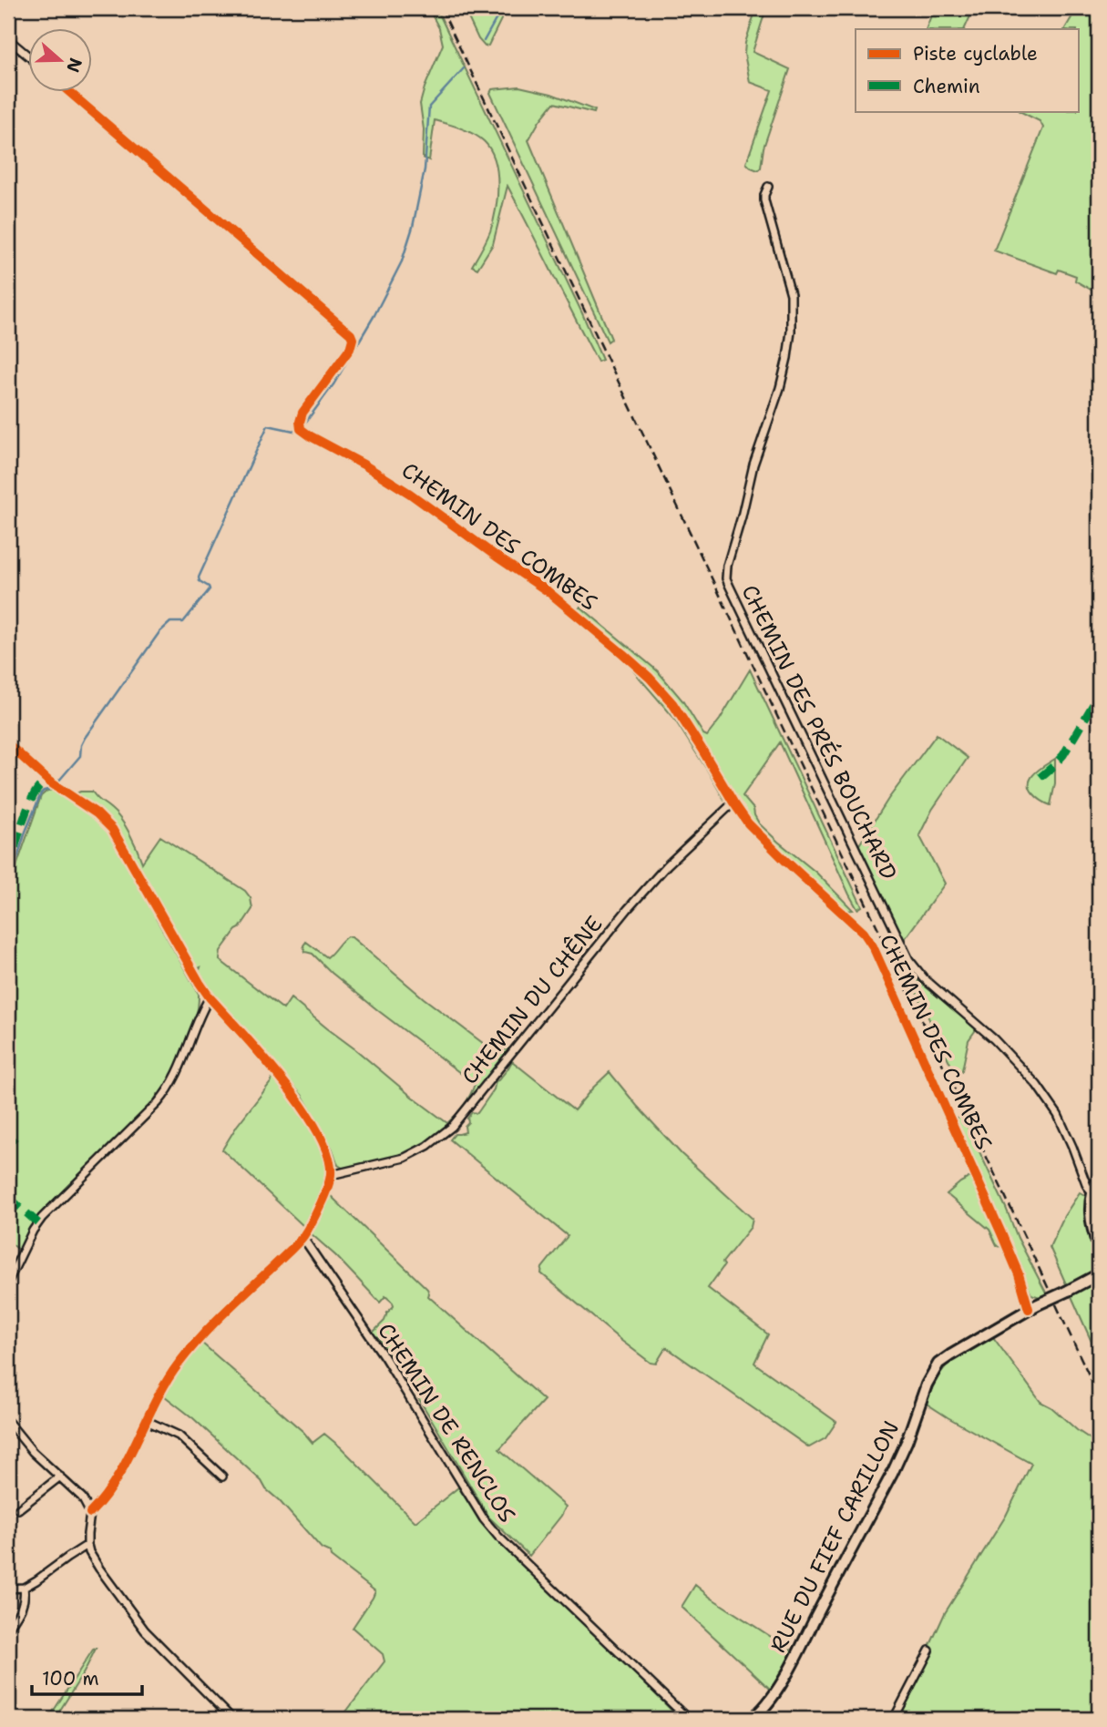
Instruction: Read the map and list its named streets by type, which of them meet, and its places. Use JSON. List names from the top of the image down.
{
  "streets": {
    "street": [
      "CHEMIN DES COMBES",
      "CHEMIN DES PRÉS BOUCHARD",
      "CHEMIN DU CHÊNE",
      "CHEMIN DE RENCLOS",
      "RUE DU FIEF CARILLON"
    ]
  },
  "crossings": [
    ["CHEMIN DES COMBES", "CHEMIN DU CHÊNE"],
    ["CHEMIN DES COMBES", "RUE DU FIEF CARILLON"]
  ],
  "legend": ["Piste cyclable", "Chemin"],
  "scale_bar": "100 m",
  "north": "right"
}
